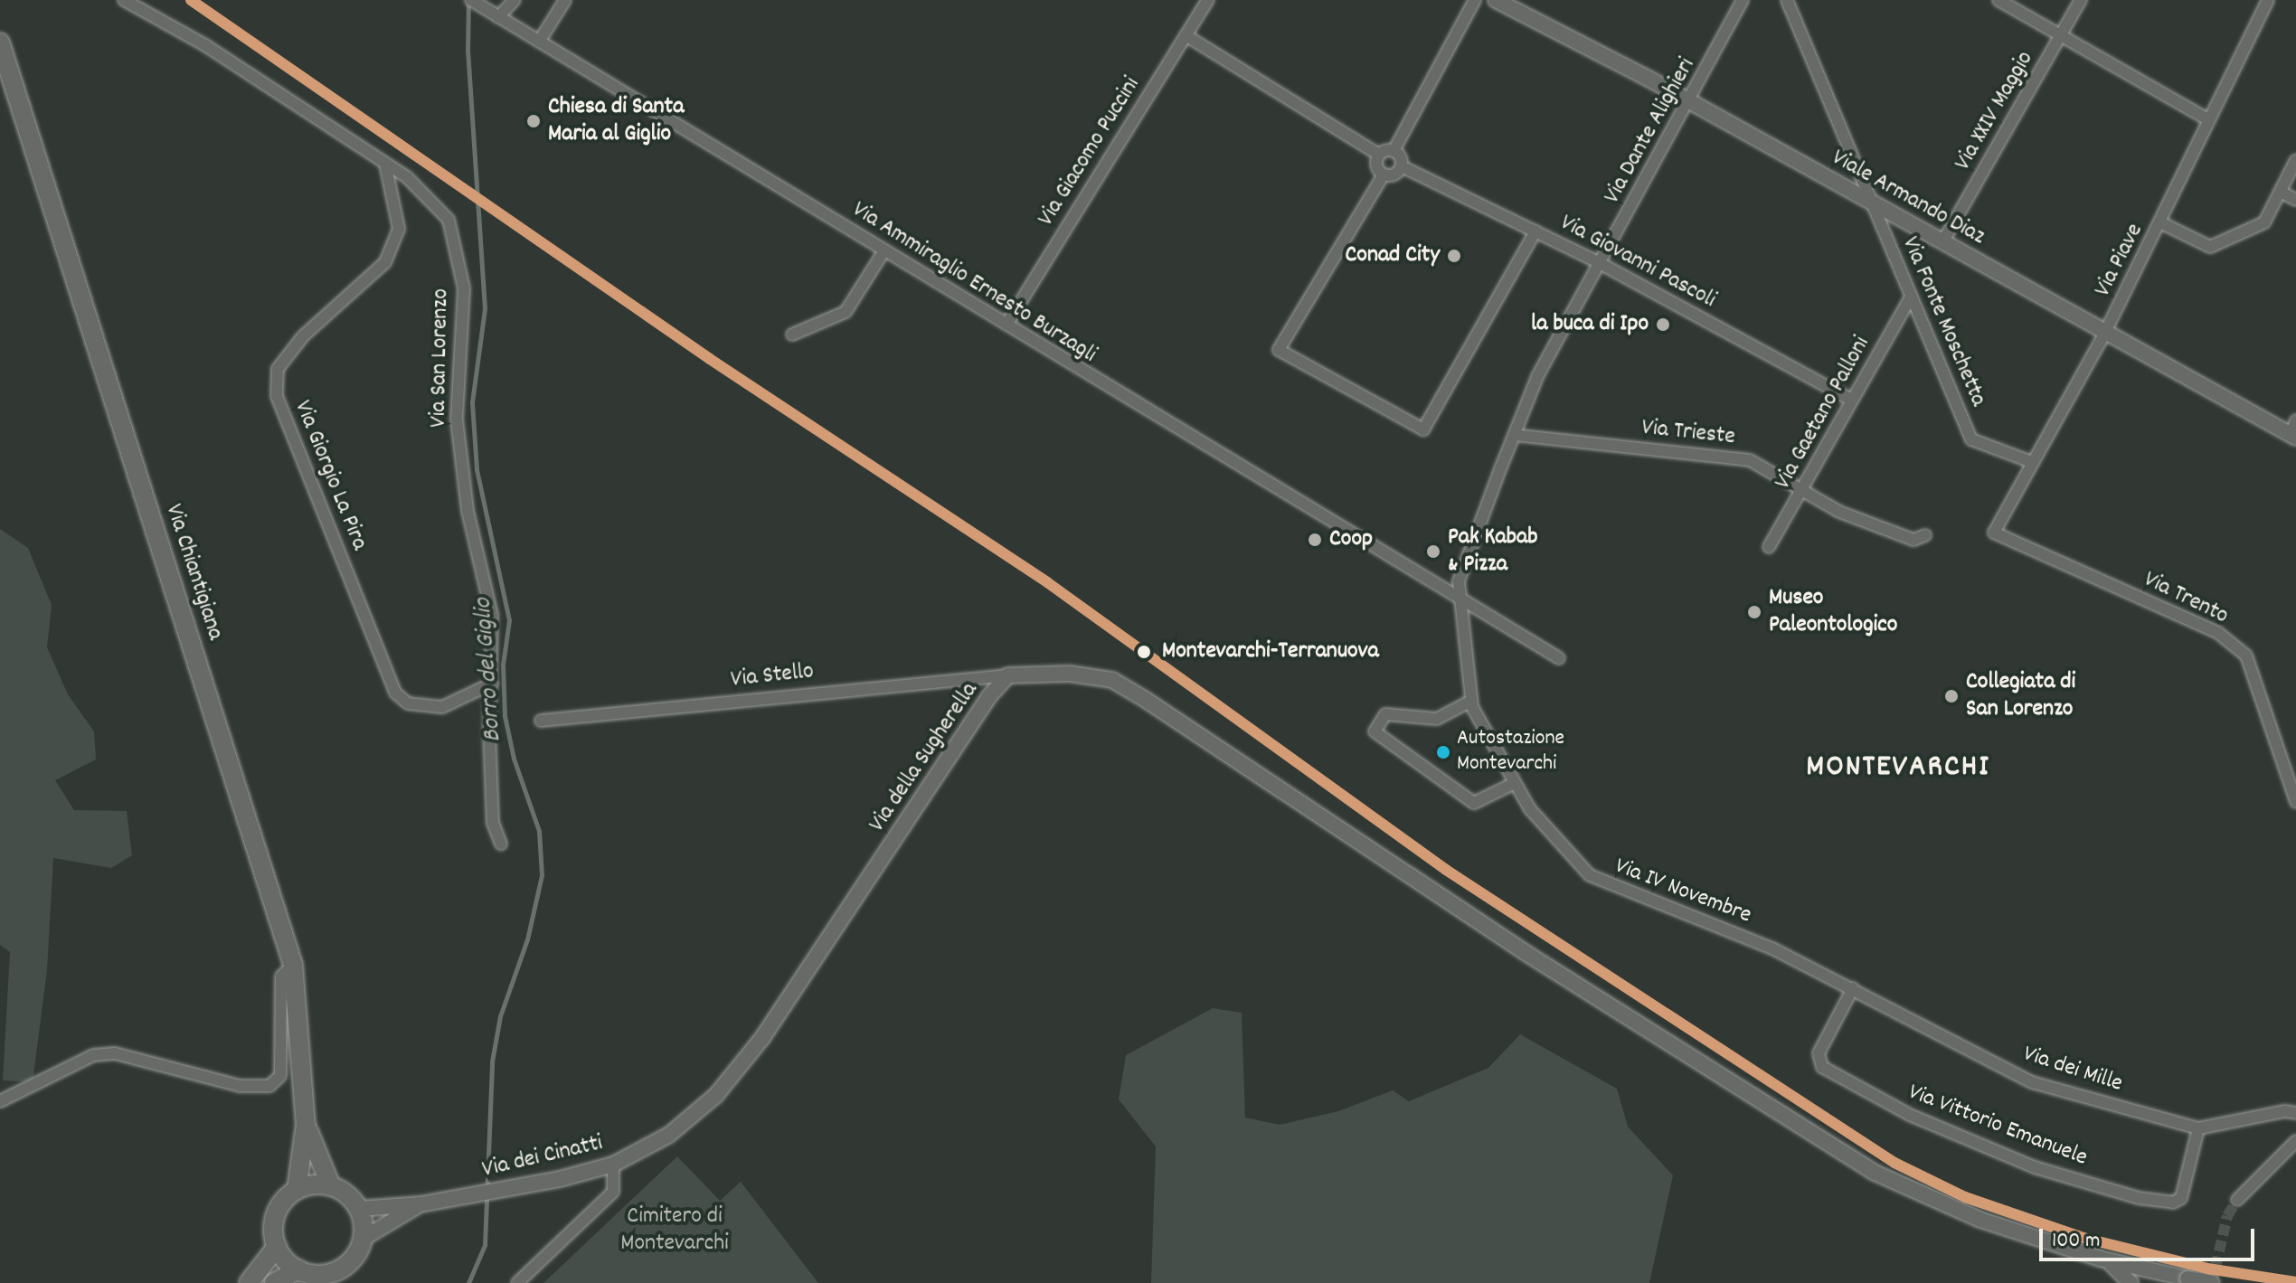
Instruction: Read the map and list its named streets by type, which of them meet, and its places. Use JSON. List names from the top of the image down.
{
  "streets": {
    "main road": ["Via Chiantigiana"],
    "street": [
      "Via XXIV Maggio",
      "Via Dante Alighieri",
      "Via Giacomo Puccini",
      "Viale Armando Diaz",
      "Via Piave",
      "Via Giovanni Pascoli",
      "Via Ammiraglio Ernesto Burzagli",
      "Via Fonte Moschetta",
      "Via San Lorenzo",
      "Via Gaetano Palloni",
      "Via Trieste",
      "Via Giorgio La Pira",
      "Via Trento",
      "Via Stello",
      "Via della Sugherella",
      "Via IV Novembre",
      "Via dei Mille",
      "Via Vittorio Emanuele",
      "Via dei Cinatti"
    ]
  },
  "crossings": [
    ["Via XXIV Maggio", "Viale Armando Diaz"],
    ["Via Dante Alighieri", "Viale Armando Diaz"],
    ["Via Dante Alighieri", "Via Giovanni Pascoli"],
    ["Via Dante Alighieri", "Via Ammiraglio Ernesto Burzagli"],
    ["Via Dante Alighieri", "Via Trieste"],
    ["Via Dante Alighieri", "Via IV Novembre"],
    ["Via Giacomo Puccini", "Via Ammiraglio Ernesto Burzagli"],
    ["Viale Armando Diaz", "Via Piave"],
    ["Viale Armando Diaz", "Via Fonte Moschetta"],
    ["Via Piave", "Via Fonte Moschetta"],
    ["Via Piave", "Via Trento"],
    ["Via Giovanni Pascoli", "Via Gaetano Palloni"],
    ["Via Ammiraglio Ernesto Burzagli", "Via IV Novembre"],
    ["Via Fonte Moschetta", "Via Gaetano Palloni"],
    ["Via San Lorenzo", "Via Giorgio La Pira"],
    ["Via Gaetano Palloni", "Via Trieste"],
    ["Via Stello", "Via della Sugherella"],
    ["Via della Sugherella", "Via dei Cinatti"],
    ["Via IV Novembre", "Via dei Mille"],
    ["Via IV Novembre", "Via Vittorio Emanuele"],
    ["Via dei Mille", "Via Vittorio Emanuele"]
  ],
  "districts": ["MONTEVARCHI"],
  "water": ["Borro del Giglio"],
  "parks": ["Cimitero di Montevarchi"],
  "places": [
    "Chiesa di Santa Maria al Giglio",
    "Conad City",
    "la buca di Ipo",
    "Coop",
    "Pak Kabab & Pizza",
    "Museo Paleontologico",
    "Montevarchi-Terranuova",
    "Collegiata di San Lorenzo",
    "Autostazione Montevarchi"
  ],
  "scale_bar": "100 m"
}
